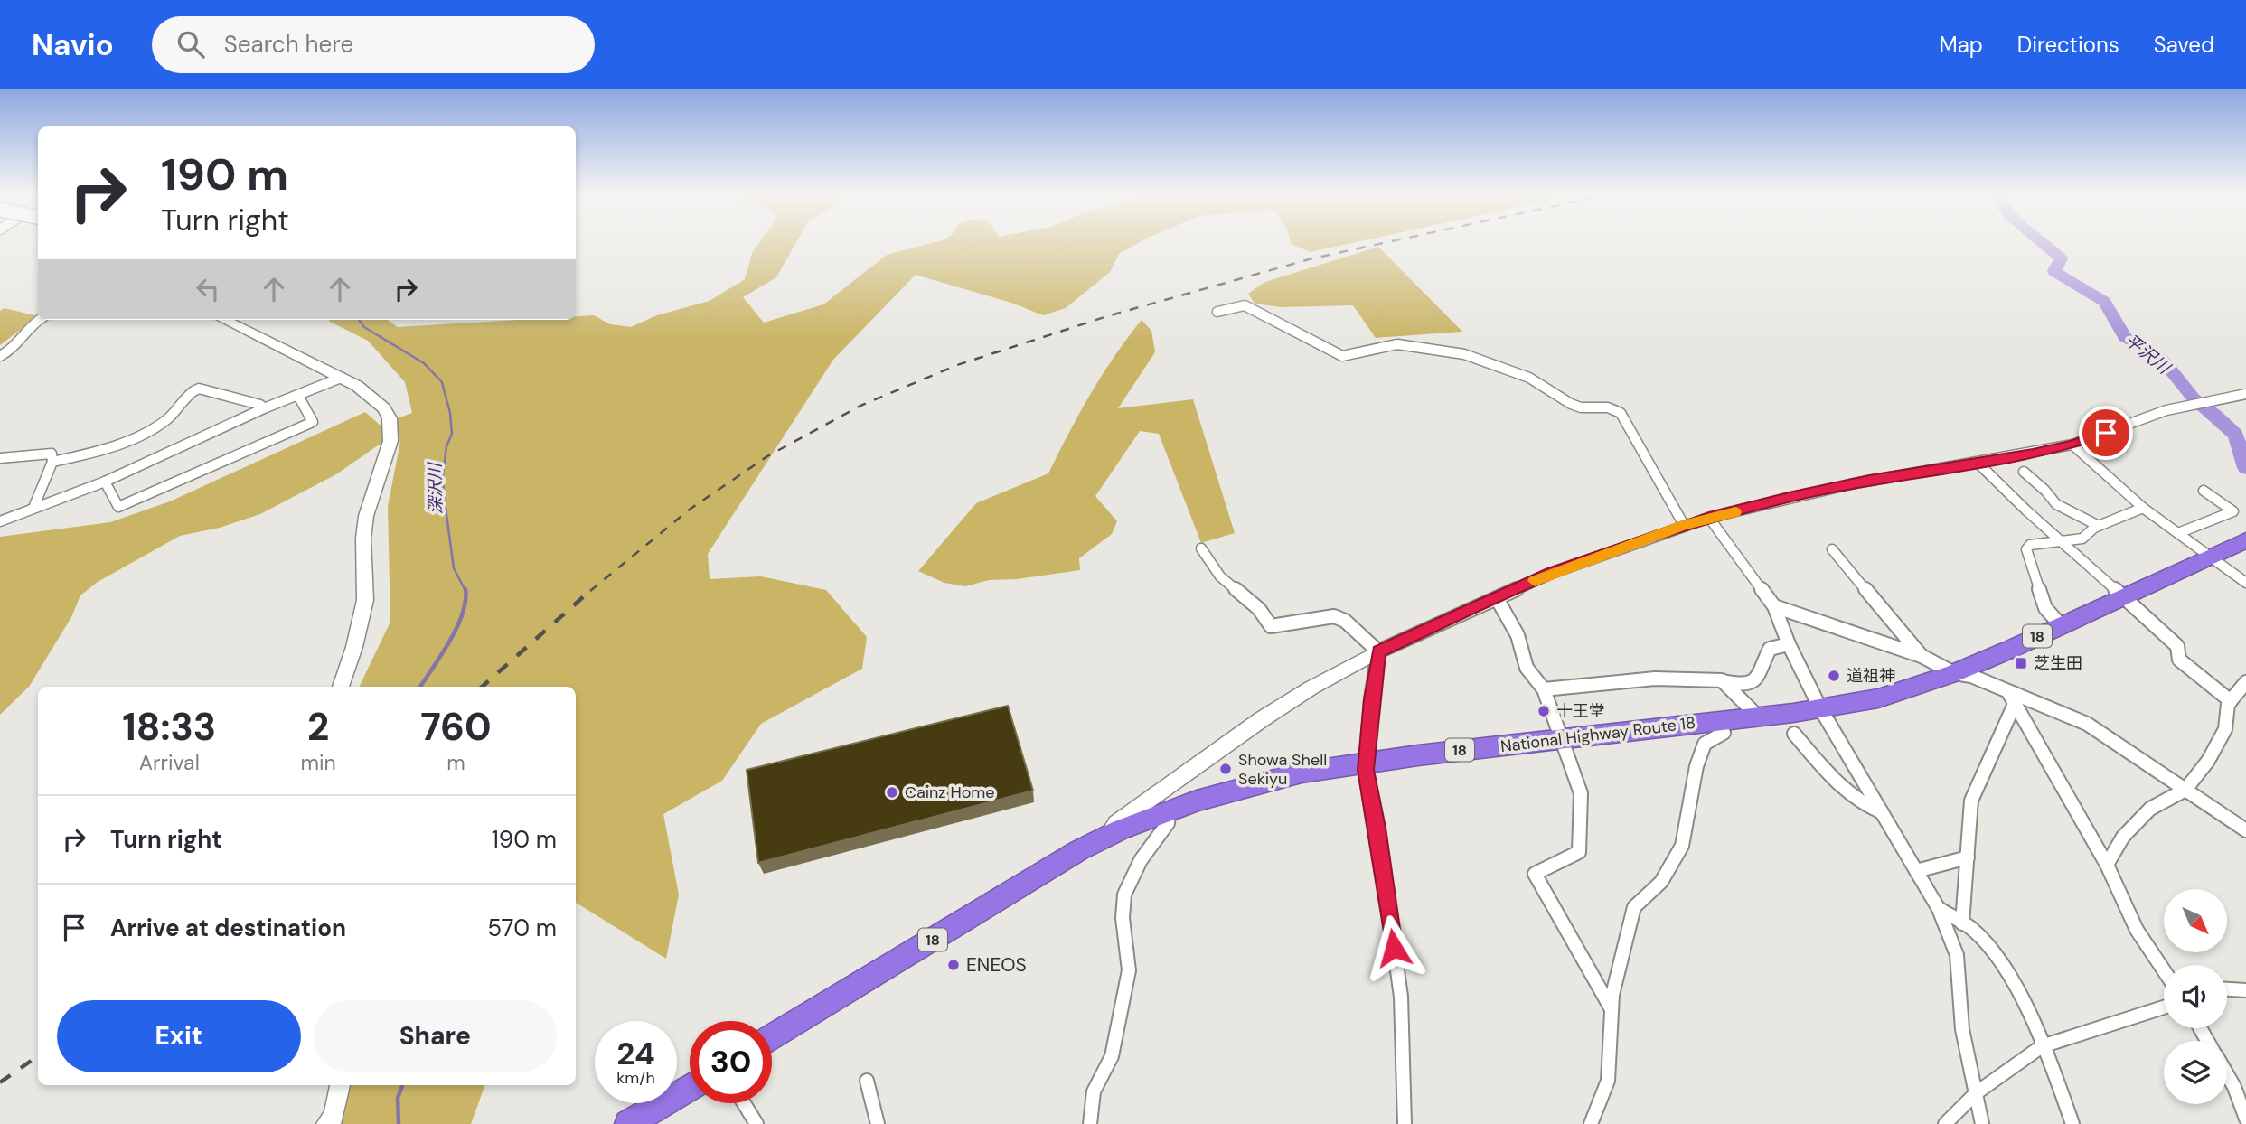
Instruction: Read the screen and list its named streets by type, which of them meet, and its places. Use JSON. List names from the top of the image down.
{
  "streets": {
    "highway": ["18", "National Highway Route 18"]
  },
  "water": ["平沢川", "深沢川"],
  "places": {
    "transit": ["芝生田"],
    "other": [
      "道祖神",
      "十王堂",
      "Showa Shell Sekiyu",
      "Cainz Home",
      "ENEOS"
    ]
  },
  "north": "bottom right",
  "page": {
    "header": "Navio",
    "search": "Search here",
    "nav": ["Map", "Directions", "Saved"],
    "turn": ["190 m", "Turn right"],
    "eta": [
      "18:33",
      "Arrival",
      "2",
      "min",
      "760",
      "m"
    ],
    "list": [
      {
        "name": "Turn right",
        "value": "190 m"
      },
      {
        "name": "Arrive at destination",
        "value": "570 m"
      }
    ],
    "buttons": ["Exit", "Share"],
    "speed": "24 km/h",
    "limit": "30"
  }
}
